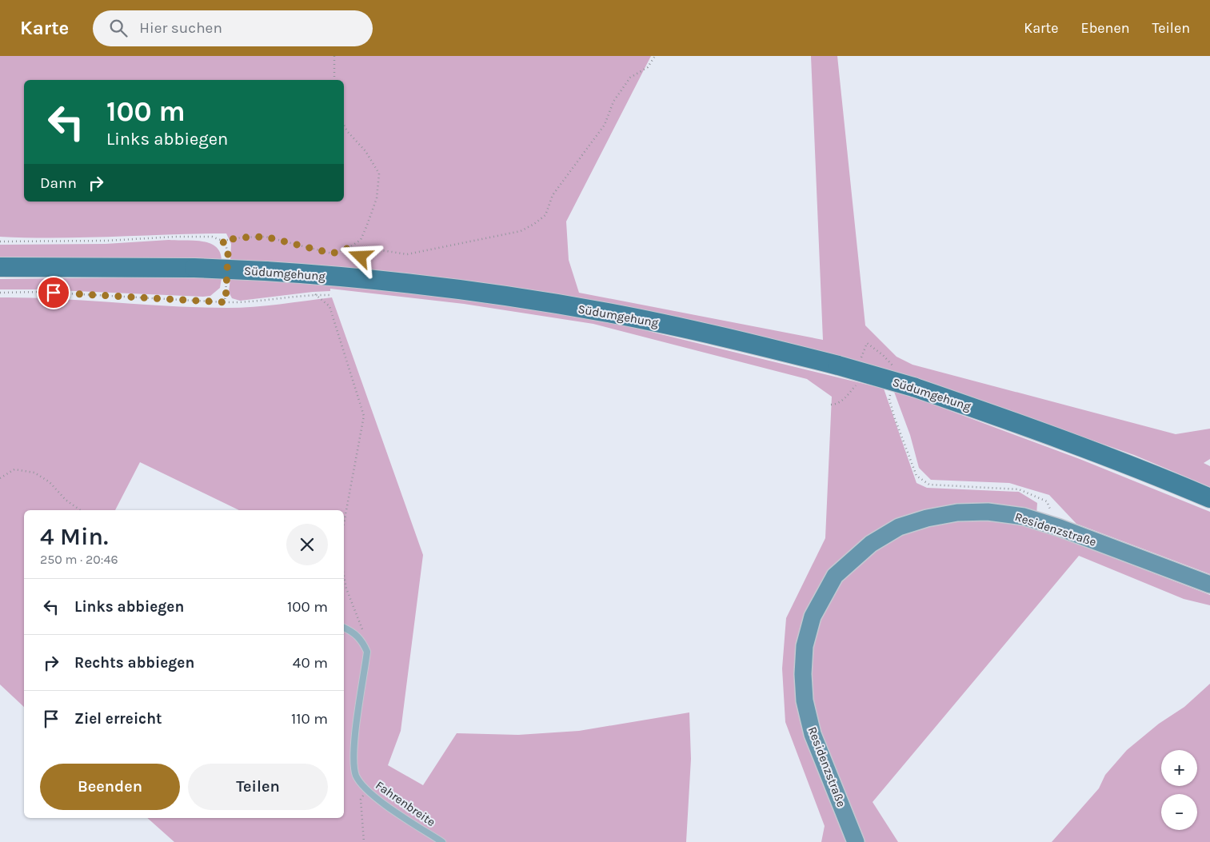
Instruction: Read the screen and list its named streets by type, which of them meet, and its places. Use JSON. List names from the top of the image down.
{
  "streets": {
    "main road": ["Südumgehung", "Residenzstraße"],
    "lane": ["Fahrenbreite"]
  },
  "page": {
    "header": "Karte",
    "search": "Hier suchen",
    "nav": ["Karte", "Ebenen", "Teilen"],
    "turn": ["100 m", "Links abbiegen"],
    "then": "Dann",
    "heading": ["4 Min.", "250 m · 20:46"],
    "list": [
      {
        "name": "Links abbiegen",
        "value": "100 m"
      },
      {
        "name": "Rechts abbiegen",
        "value": "40 m"
      },
      {
        "name": "Ziel erreicht",
        "value": "110 m"
      }
    ],
    "map_buttons": ["+", "−"],
    "buttons": ["Beenden", "Teilen"]
  }
}
